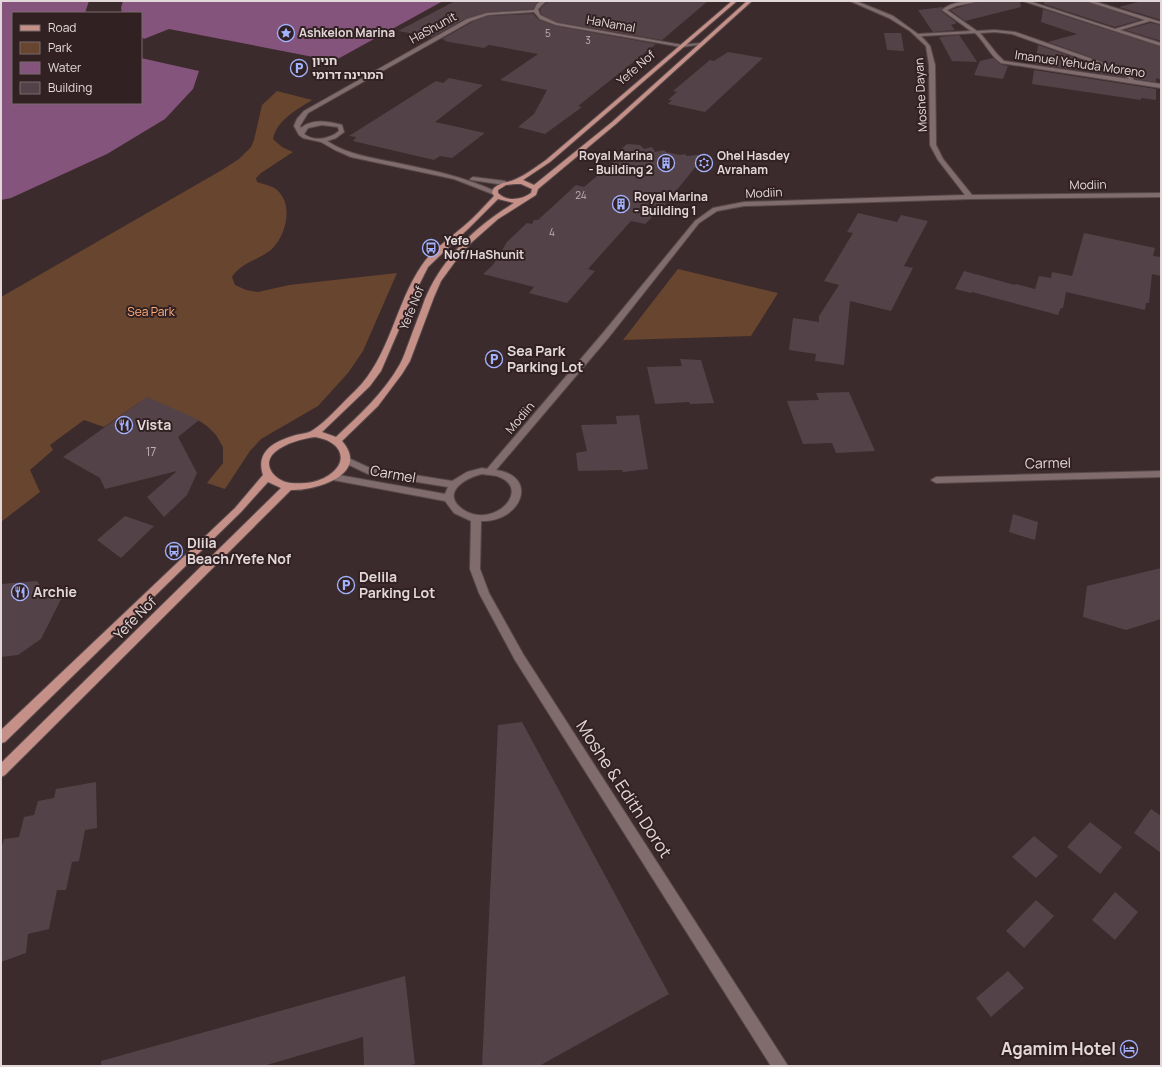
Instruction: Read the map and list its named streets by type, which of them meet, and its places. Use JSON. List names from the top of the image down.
{
  "streets": {
    "main road": ["Yefe Nof"],
    "street": [
      "HaNamal",
      "HaShunit",
      "Imanuel Yehuda Moreno",
      "Moshe Dayan",
      "Modiin",
      "Carmel",
      "Moshe & Edith Dorot"
    ]
  },
  "crossings": [
    ["HaNamal", "HaShunit"],
    ["HaNamal", "Yefe Nof"],
    ["Yefe Nof", "Carmel"],
    ["Moshe Dayan", "Modiin"],
    ["Modiin", "Carmel"],
    ["Modiin", "Moshe & Edith Dorot"],
    ["Carmel", "Moshe & Edith Dorot"]
  ],
  "parks": ["Sea Park"],
  "places": {
    "place": ["Ashkelon Marina"],
    "parking": ["חניון המרינה דרומי", "Sea Park Parking Lot", "Delila Parking Lot"],
    "building": ["Royal Marina - Building 2", "Royal Marina - Building 1"],
    "synagogue": ["Ohel Hasdey Avraham"],
    "bus stop": ["Yefe Nof/HaShunit", "Dlila Beach/Yefe Nof"],
    "restaurant": ["Vista", "Archie"],
    "hotel": ["Agamim Hotel"]
  },
  "house_numbers": [
    "5",
    "3",
    "24",
    "4",
    "17"
  ],
  "legend": [
    "Road",
    "Park",
    "Water",
    "Building"
  ]
}
